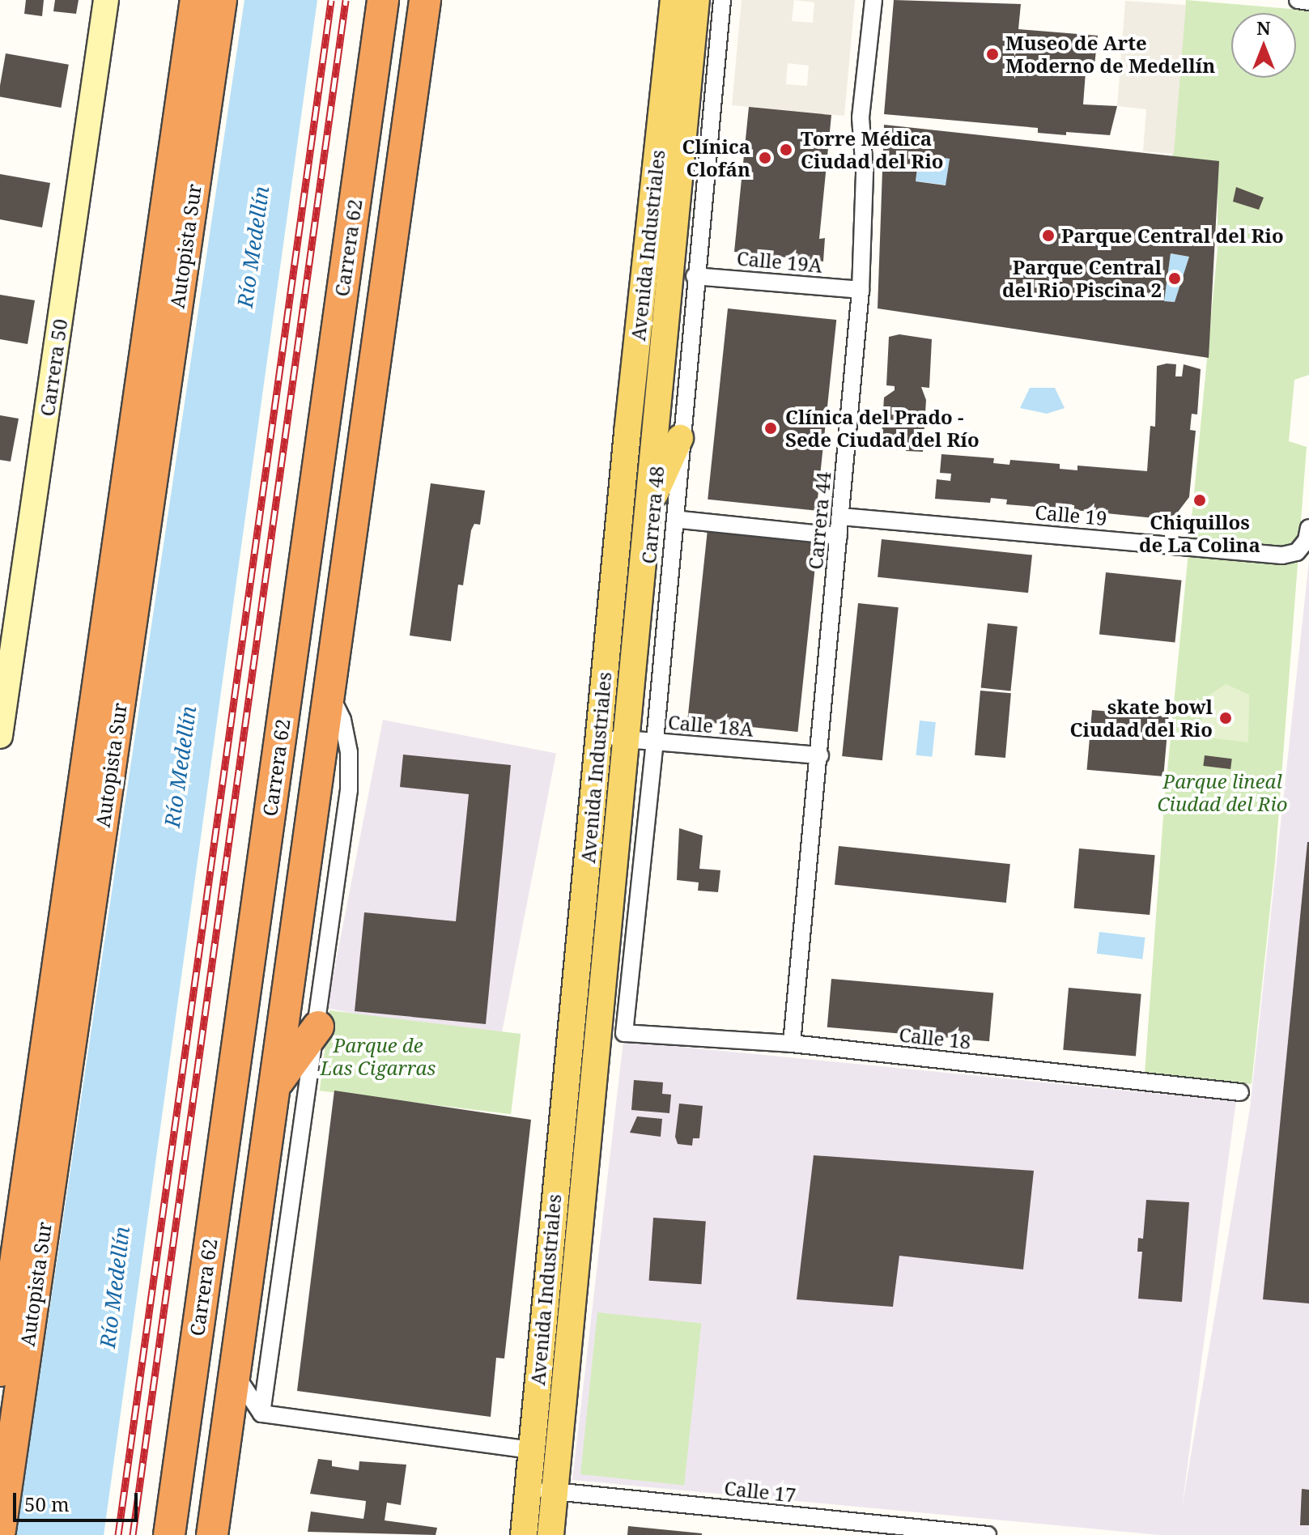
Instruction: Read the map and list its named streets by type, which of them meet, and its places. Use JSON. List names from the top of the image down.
{
  "streets": {
    "highway": ["Autopista Sur", "Carrera 62"],
    "main road": ["Avenida Industriales"],
    "street": [
      "Calle 19A",
      "Carrera 50",
      "Carrera 48",
      "Calle 19",
      "Carrera 44",
      "Calle 18A",
      "Calle 18",
      "Calle 17"
    ]
  },
  "crossings": [
    ["Avenida Industriales", "Calle 18A"],
    ["Avenida Industriales", "Calle 17"],
    ["Calle 19A", "Carrera 48"],
    ["Calle 19A", "Carrera 44"],
    ["Carrera 48", "Calle 18A"],
    ["Carrera 48", "Calle 18"],
    ["Calle 19", "Carrera 44"],
    ["Carrera 44", "Calle 18A"],
    ["Carrera 44", "Calle 18"]
  ],
  "water": ["Río Medellín"],
  "parks": ["Parque lineal Ciudad del Rio", "Parque de Las Cigarras"],
  "places": [
    "Museo de Arte Moderno de Medellín",
    "Torre Médica Ciudad del Rio",
    "Clínica Clofán",
    "Parque Central del Rio",
    "Parque Central del Rio Piscina 2",
    "Clínica del Prado - Sede Ciudad del Río",
    "Chiquillos de La Colina",
    "skate bowl Ciudad del Rio"
  ],
  "scale_bar": "50 m",
  "north": "top"
}
